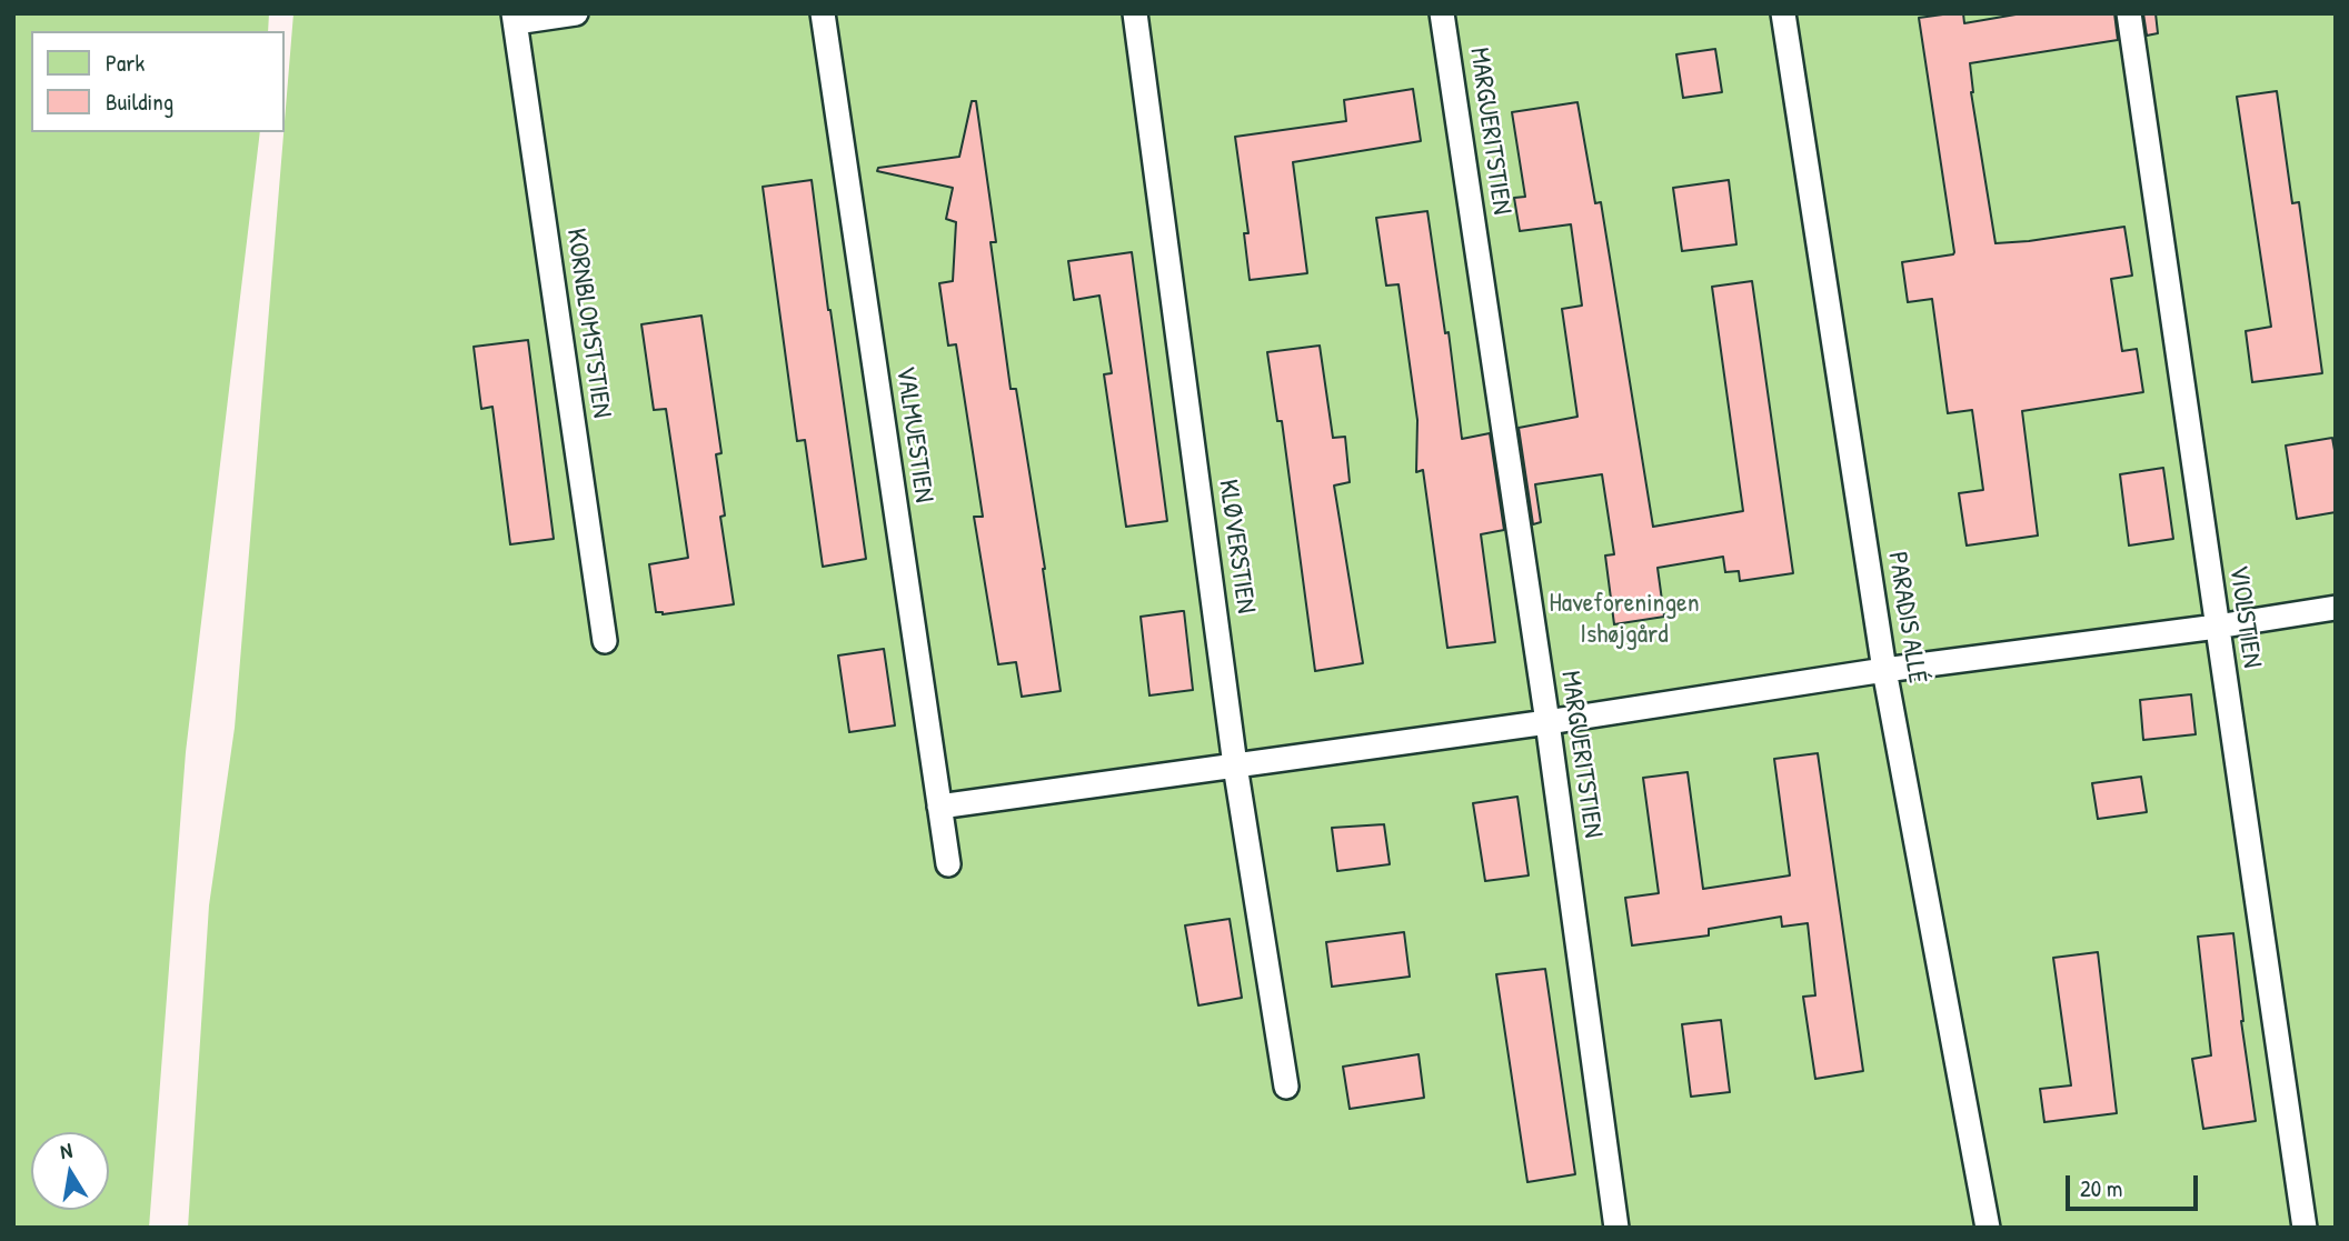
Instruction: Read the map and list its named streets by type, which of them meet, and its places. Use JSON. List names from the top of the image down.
{
  "streets": {
    "lane": [
      "MARGUERITSTIEN",
      "KORNBLOMSTSTIEN",
      "VALMUESTIEN",
      "KLØVERSTIEN",
      "VIOLSTIEN",
      "PARADIS ALLÉ"
    ]
  },
  "parks": ["Haveforeningen Ishøjgård"],
  "legend": ["Park", "Building"],
  "scale_bar": "20 m",
  "north": "top"
}
